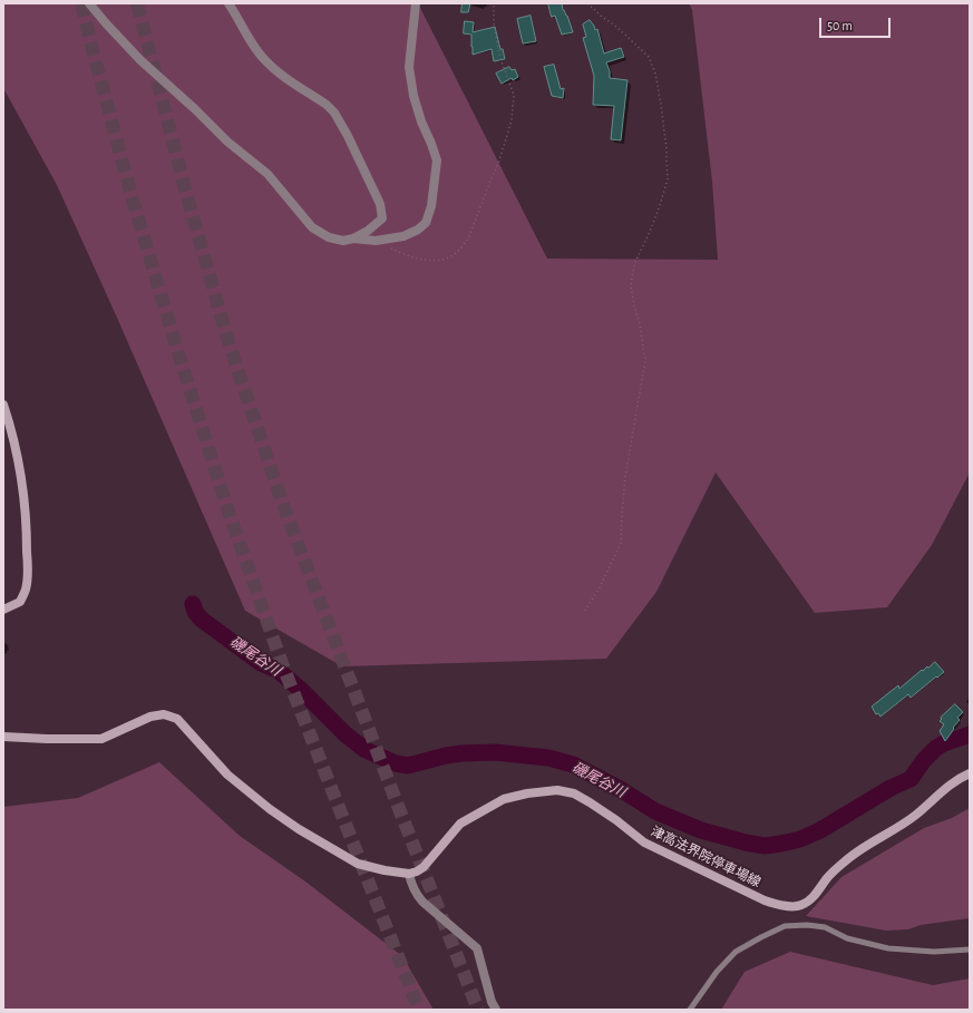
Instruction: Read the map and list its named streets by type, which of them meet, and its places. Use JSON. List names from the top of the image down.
{
  "streets": {
    "main road": ["津高法界院停車場線"]
  },
  "water": ["磯尾谷川"],
  "scale_bar": "50 m"
}
